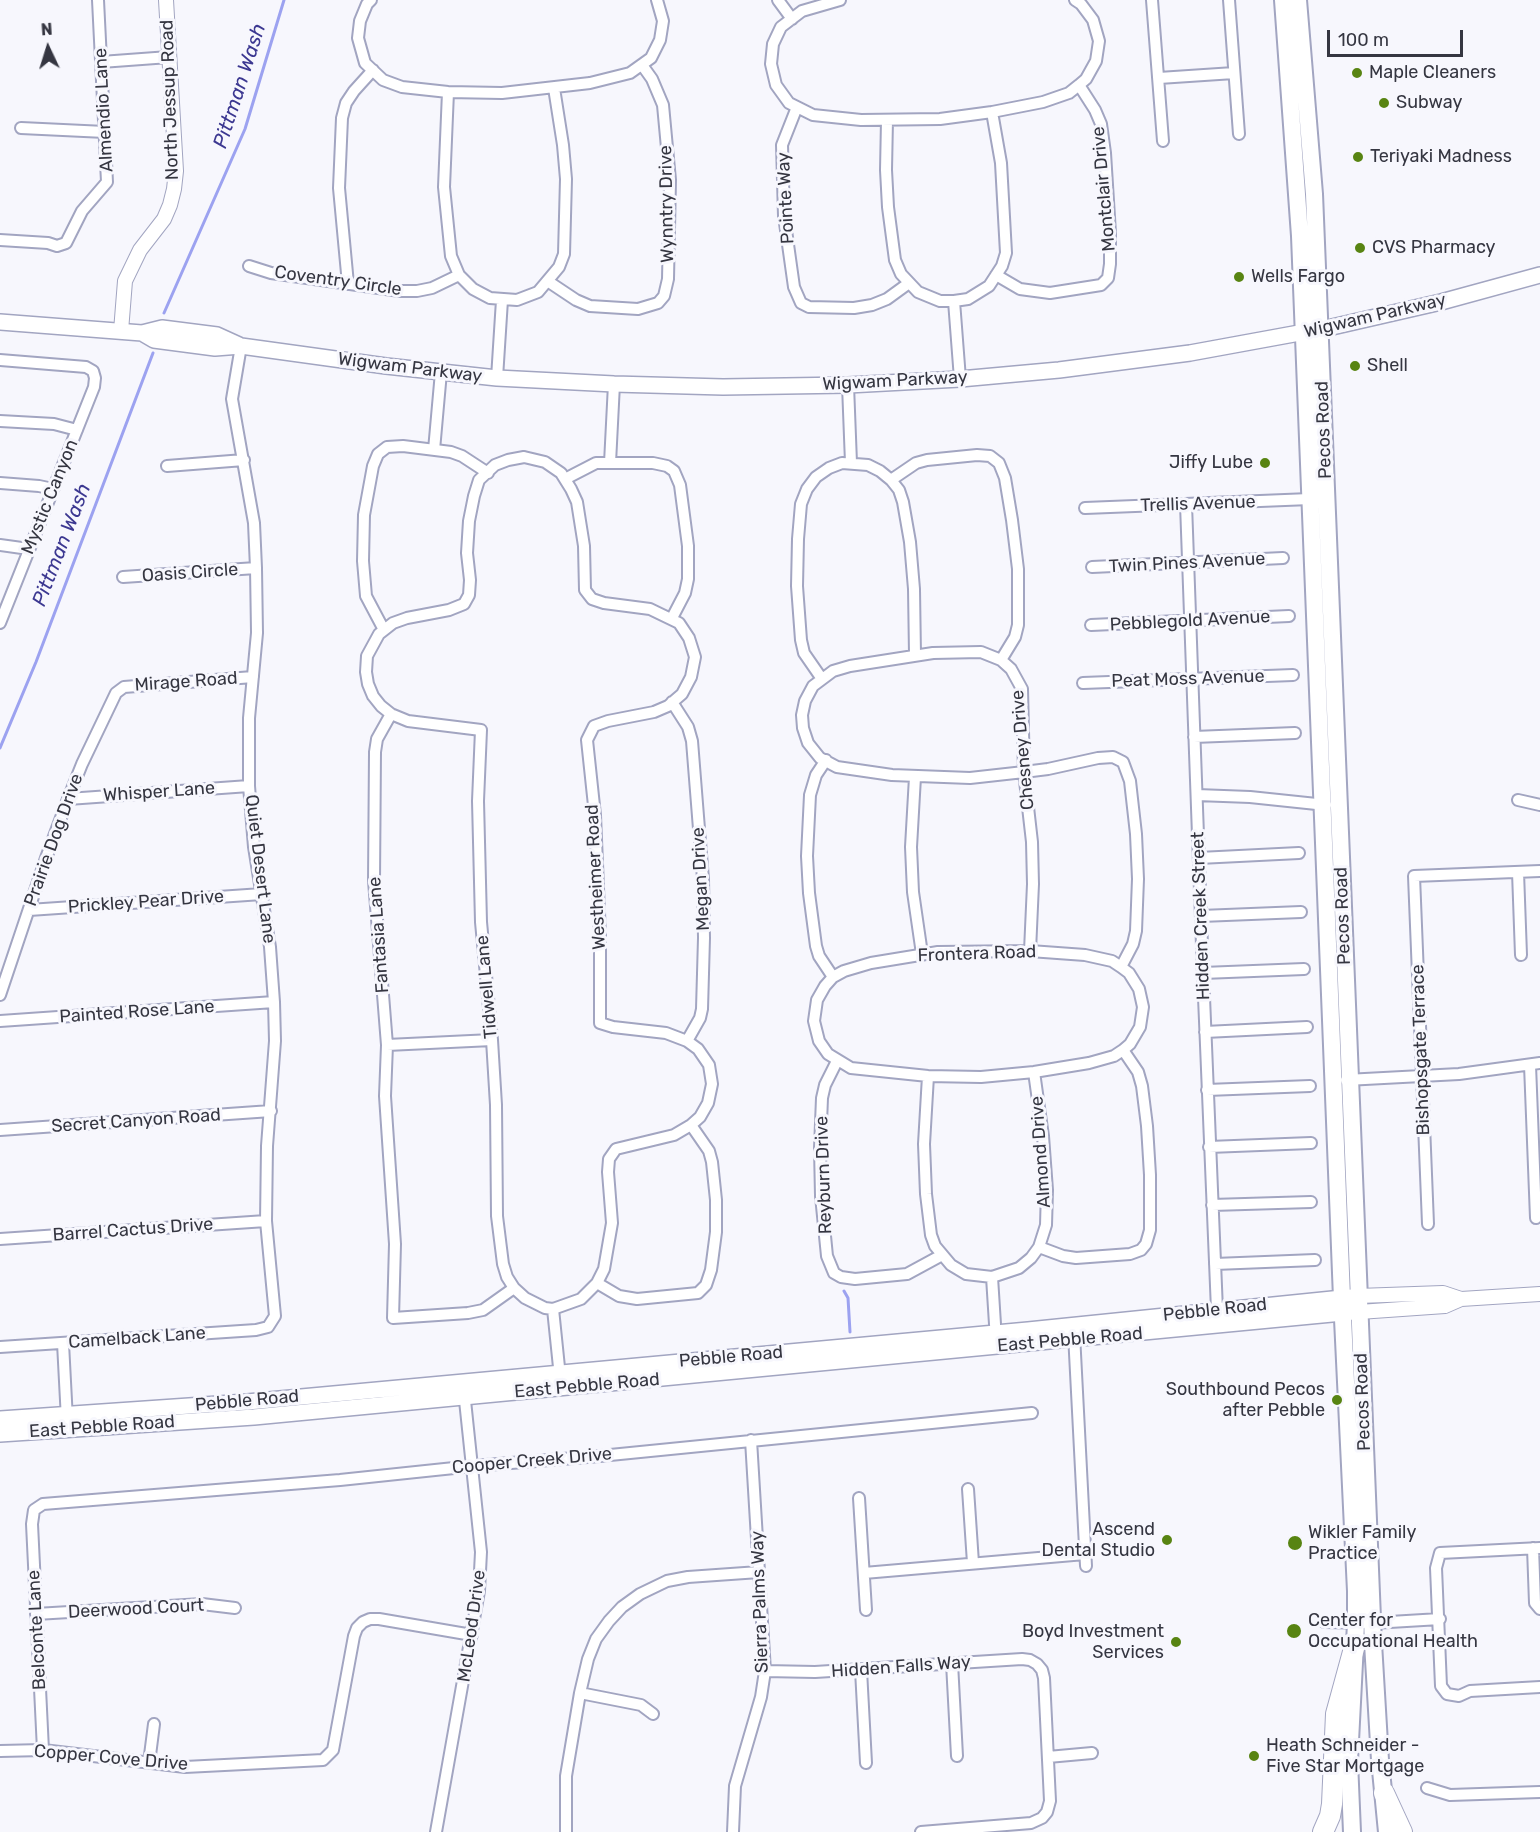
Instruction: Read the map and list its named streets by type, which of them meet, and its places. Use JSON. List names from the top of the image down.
{
  "streets": {
    "main road": [
      "Wigwam Parkway",
      "Pecos Road",
      "Pebble Road",
      "East Pebble Road"
    ],
    "street": [
      "North Jessup Road",
      "Almendio Lane",
      "Montclair Drive",
      "Pointe Way",
      "Wynntry Drive",
      "Coventry Circle",
      "Mystic Canyon",
      "Trellis Avenue",
      "Twin Pines Avenue",
      "Oasis Circle",
      "Pebblegold Avenue",
      "Peat Moss Avenue",
      "Mirage Road",
      "Chesney Drive",
      "Whisper Lane",
      "Prairie Dog Drive",
      "Quiet Desert Lane",
      "Westheimer Road",
      "Megan Drive",
      "Prickley Pear Drive",
      "Hidden Creek Street",
      "Fantasia Lane",
      "Frontera Road",
      "Tidwell Lane",
      "Painted Rose Lane",
      "Bishopsgate Terrace",
      "Secret Canyon Road",
      "Almond Drive",
      "Reyburn Drive",
      "Barrel Cactus Drive",
      "Camelback Lane",
      "Cooper Creek Drive",
      "Sierra Palms Way",
      "Deerwood Court",
      "McLeod Drive",
      "Belconte Lane",
      "Hidden Falls Way",
      "Copper Cove Drive"
    ]
  },
  "crossings": [
    ["North Jessup Road", "Wigwam Parkway"],
    ["Wigwam Parkway", "Pecos Road"],
    ["Wigwam Parkway", "Quiet Desert Lane"],
    ["Pecos Road", "Trellis Avenue"],
    ["Pecos Road", "Pebble Road"],
    ["Pecos Road", "East Pebble Road"],
    ["Trellis Avenue", "Hidden Creek Street"],
    ["Twin Pines Avenue", "Hidden Creek Street"],
    ["Oasis Circle", "Quiet Desert Lane"],
    ["Pebblegold Avenue", "Hidden Creek Street"],
    ["Peat Moss Avenue", "Hidden Creek Street"],
    ["Mirage Road", "Prairie Dog Drive"],
    ["Mirage Road", "Quiet Desert Lane"],
    ["Chesney Drive", "Frontera Road"],
    ["Whisper Lane", "Prairie Dog Drive"],
    ["Whisper Lane", "Quiet Desert Lane"],
    ["Prairie Dog Drive", "Prickley Pear Drive"],
    ["Quiet Desert Lane", "Prickley Pear Drive"],
    ["Quiet Desert Lane", "Painted Rose Lane"],
    ["Quiet Desert Lane", "Secret Canyon Road"],
    ["Quiet Desert Lane", "Barrel Cactus Drive"],
    ["Quiet Desert Lane", "Camelback Lane"],
    ["Westheimer Road", "Megan Drive"],
    ["Hidden Creek Street", "Pebble Road"],
    ["Hidden Creek Street", "East Pebble Road"],
    ["Fantasia Lane", "Tidwell Lane"],
    ["Pebble Road", "East Pebble Road"],
    ["East Pebble Road", "McLeod Drive"],
    ["Cooper Creek Drive", "Sierra Palms Way"],
    ["Cooper Creek Drive", "McLeod Drive"],
    ["Cooper Creek Drive", "Belconte Lane"],
    ["Sierra Palms Way", "Hidden Falls Way"],
    ["Deerwood Court", "Belconte Lane"],
    ["McLeod Drive", "Copper Cove Drive"],
    ["Belconte Lane", "Copper Cove Drive"]
  ],
  "water": ["Pittman Wash"],
  "places": [
    "Maple Cleaners",
    "Subway",
    "Teriyaki Madness",
    "CVS Pharmacy",
    "Wells Fargo",
    "Shell",
    "Jiffy Lube",
    "Southbound Pecos after Pebble",
    "Ascend Dental Studio",
    "Wikler Family Practice",
    "Center for Occupational Health",
    "Boyd Investment Services",
    "Heath Schneider - Five Star Mortgage"
  ],
  "scale_bar": "100 m",
  "north": "top"
}
